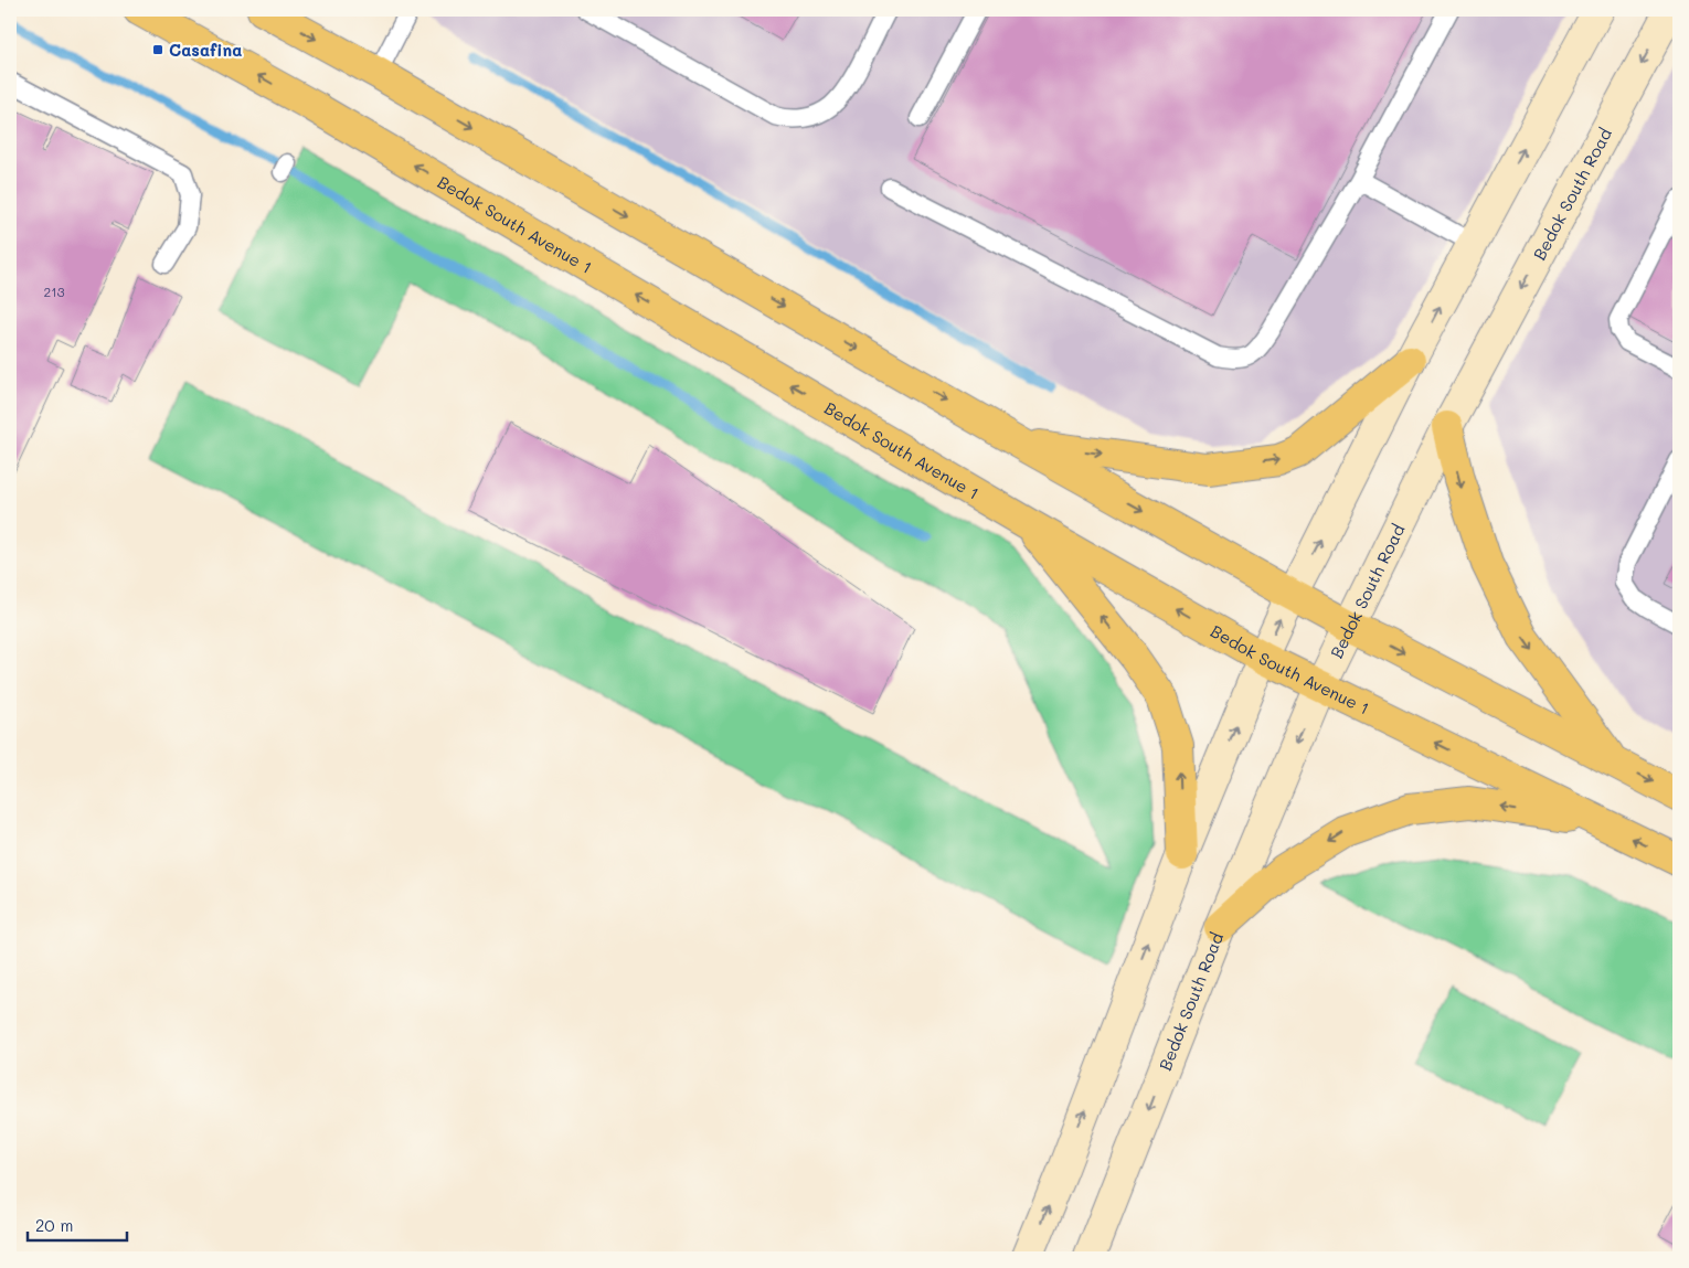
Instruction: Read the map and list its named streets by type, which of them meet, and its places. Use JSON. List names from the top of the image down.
{
  "streets": {
    "main road": ["Bedok South Road", "Bedok South Avenue 1"]
  },
  "crossings": [
    ["Bedok South Road", "Bedok South Avenue 1"]
  ],
  "places": {
    "transit": ["Casafina"]
  },
  "house_numbers": ["213"],
  "scale_bar": "20 m"
}
